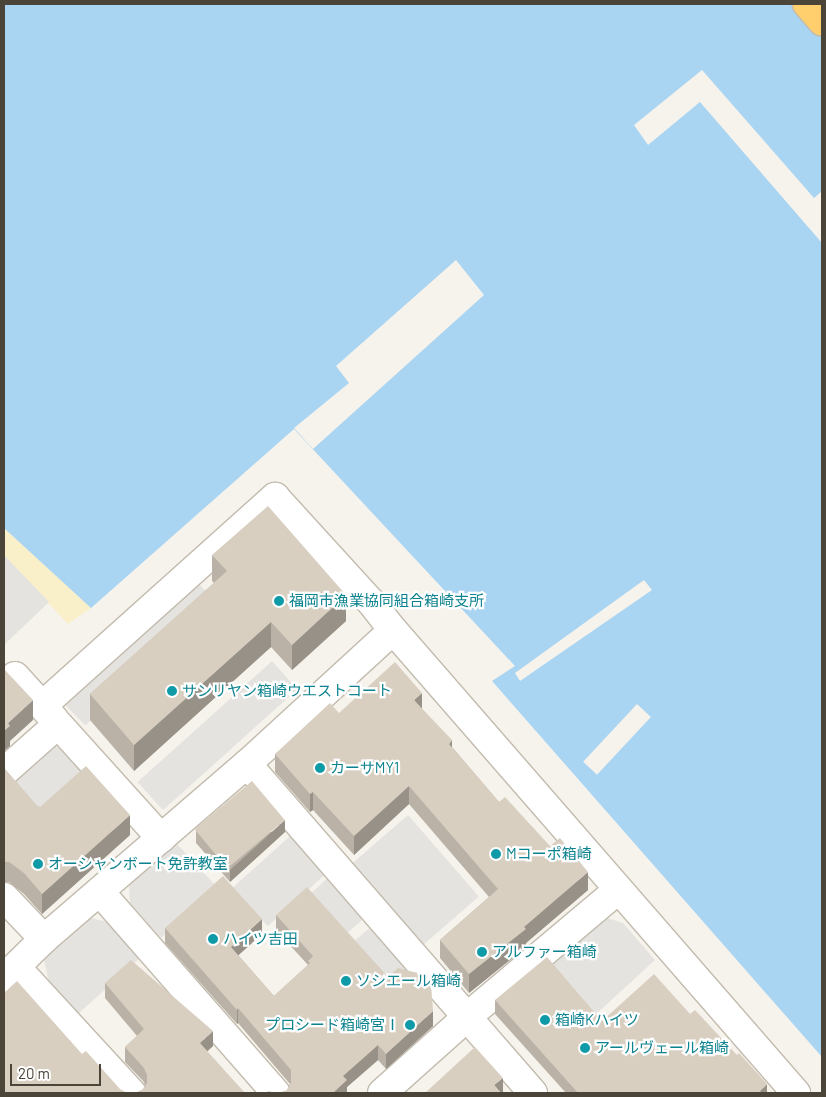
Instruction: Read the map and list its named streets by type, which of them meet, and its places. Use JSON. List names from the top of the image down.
{
  "places": [
    "福岡市漁業協同組合箱崎支所",
    "サンリヤン箱崎ウエストコート",
    "カーサMY1",
    "Mコーポ箱崎",
    "オーシャンボート免許教室",
    "ハイツ吉田",
    "アルファー箱崎",
    "ソシエール箱崎",
    "箱崎Kハイツ",
    "プロシード箱崎宮Ⅰ",
    "アールヴェール箱崎"
  ],
  "scale_bar": "20 m"
}
